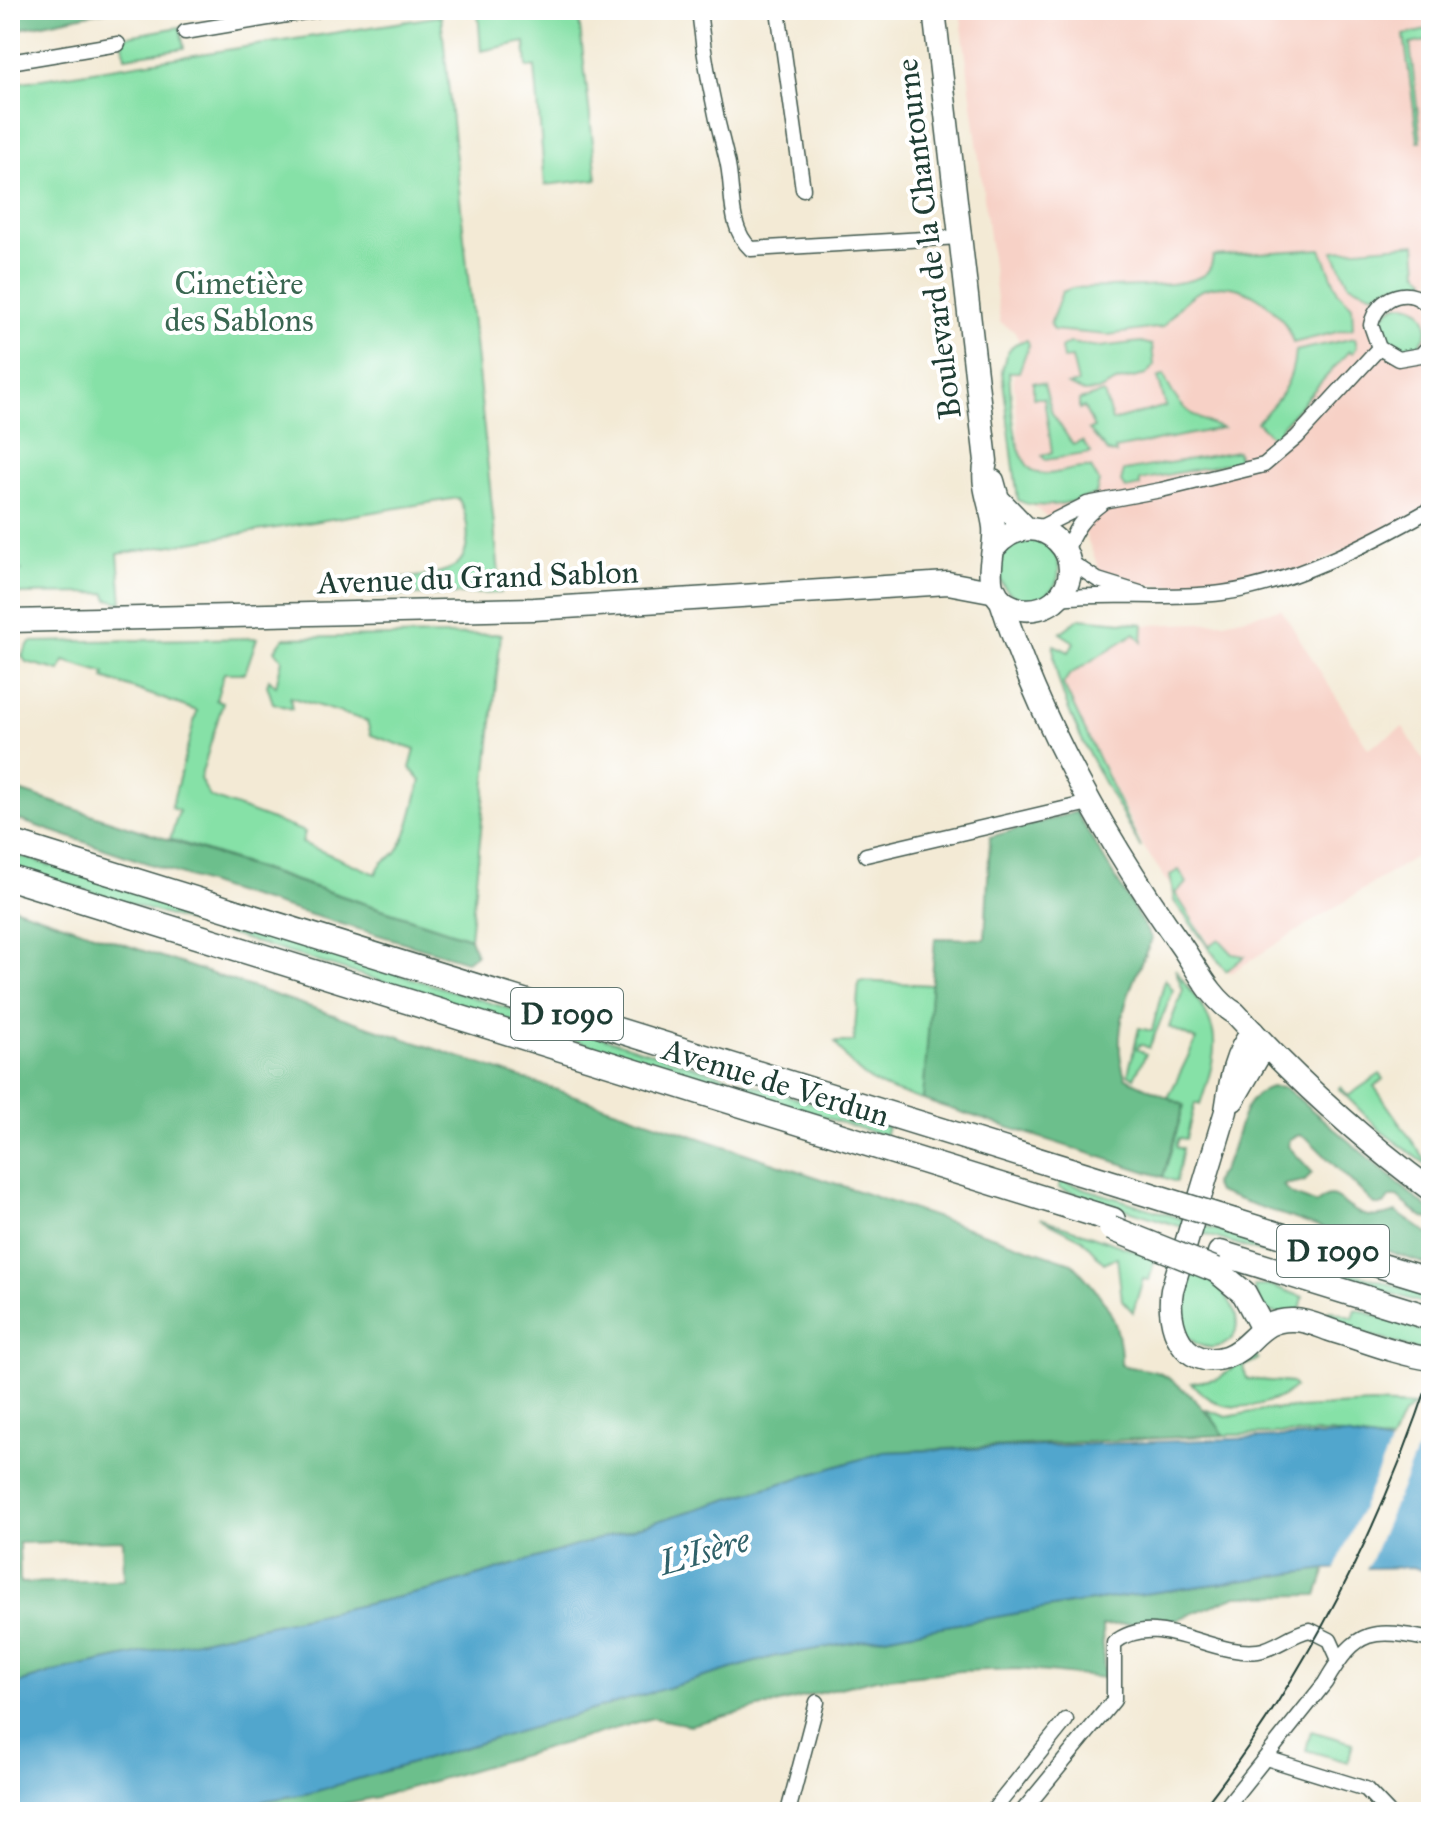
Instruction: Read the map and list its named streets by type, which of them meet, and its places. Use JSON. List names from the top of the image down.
{
  "streets": {
    "main road": ["D 1090", "Avenue de Verdun"],
    "street": ["Boulevard de la Chantourne", "Avenue du Grand Sablon"]
  },
  "crossings": [
    ["Boulevard de la Chantourne", "Avenue du Grand Sablon"],
    ["D 1090", "Avenue de Verdun"]
  ],
  "water": ["L'Isère"],
  "parks": ["Cimetière des Sablons"]
}
